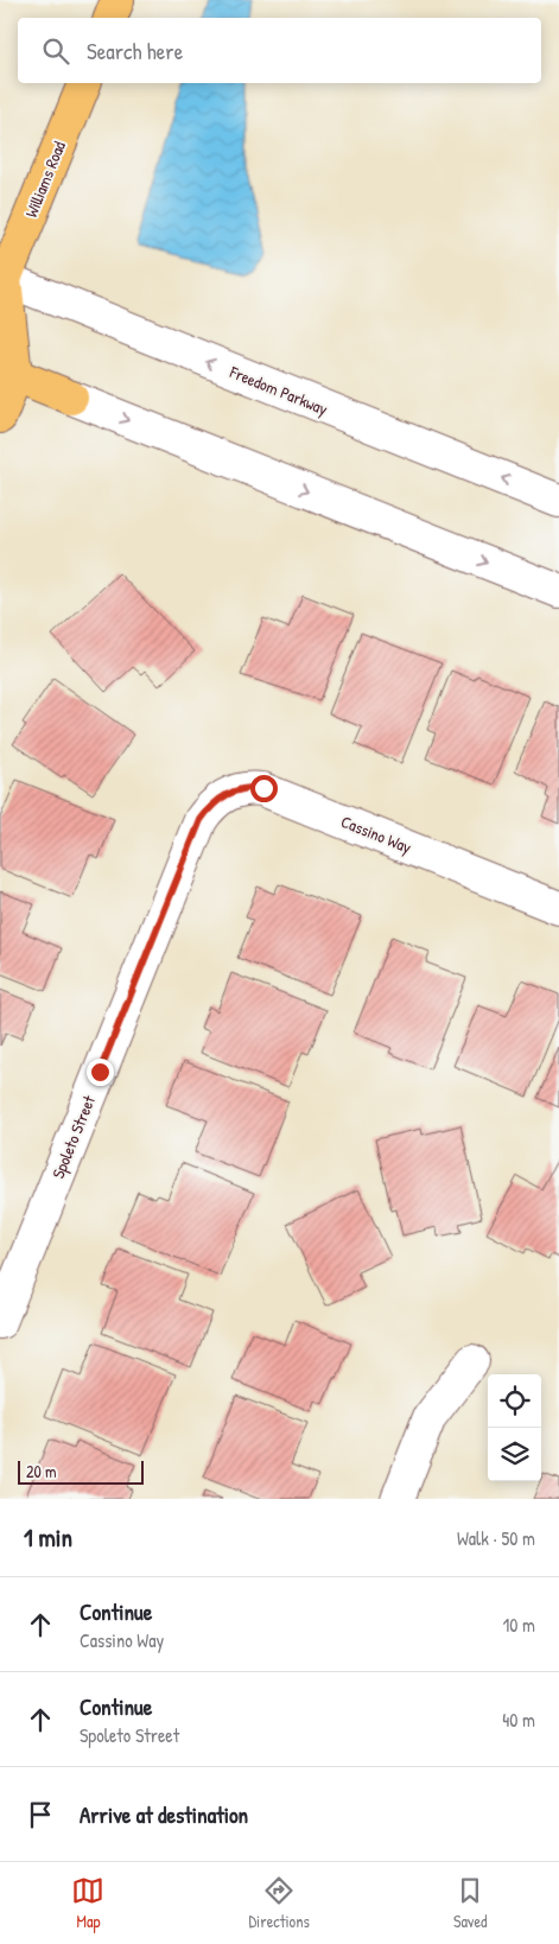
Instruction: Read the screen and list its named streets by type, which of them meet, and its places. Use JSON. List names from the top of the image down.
{
  "streets": {
    "main road": ["Williams Road"],
    "street": ["Freedom Parkway", "Cassino Way", "Spoleto Street"]
  },
  "crossings": [
    ["Williams Road", "Freedom Parkway"],
    ["Cassino Way", "Spoleto Street"]
  ],
  "scale_bar": "20 m",
  "page": {
    "search": "Search here",
    "scale": "20 m",
    "heading": ["1 min", "Walk · 50 m"],
    "list": [
      ["Continue", "Cassino Way", "10 m"],
      ["Continue", "Spoleto Street", "40 m"],
      "Arrive at destination"
    ],
    "nav": ["Map", "Directions", "Saved"]
  }
}
